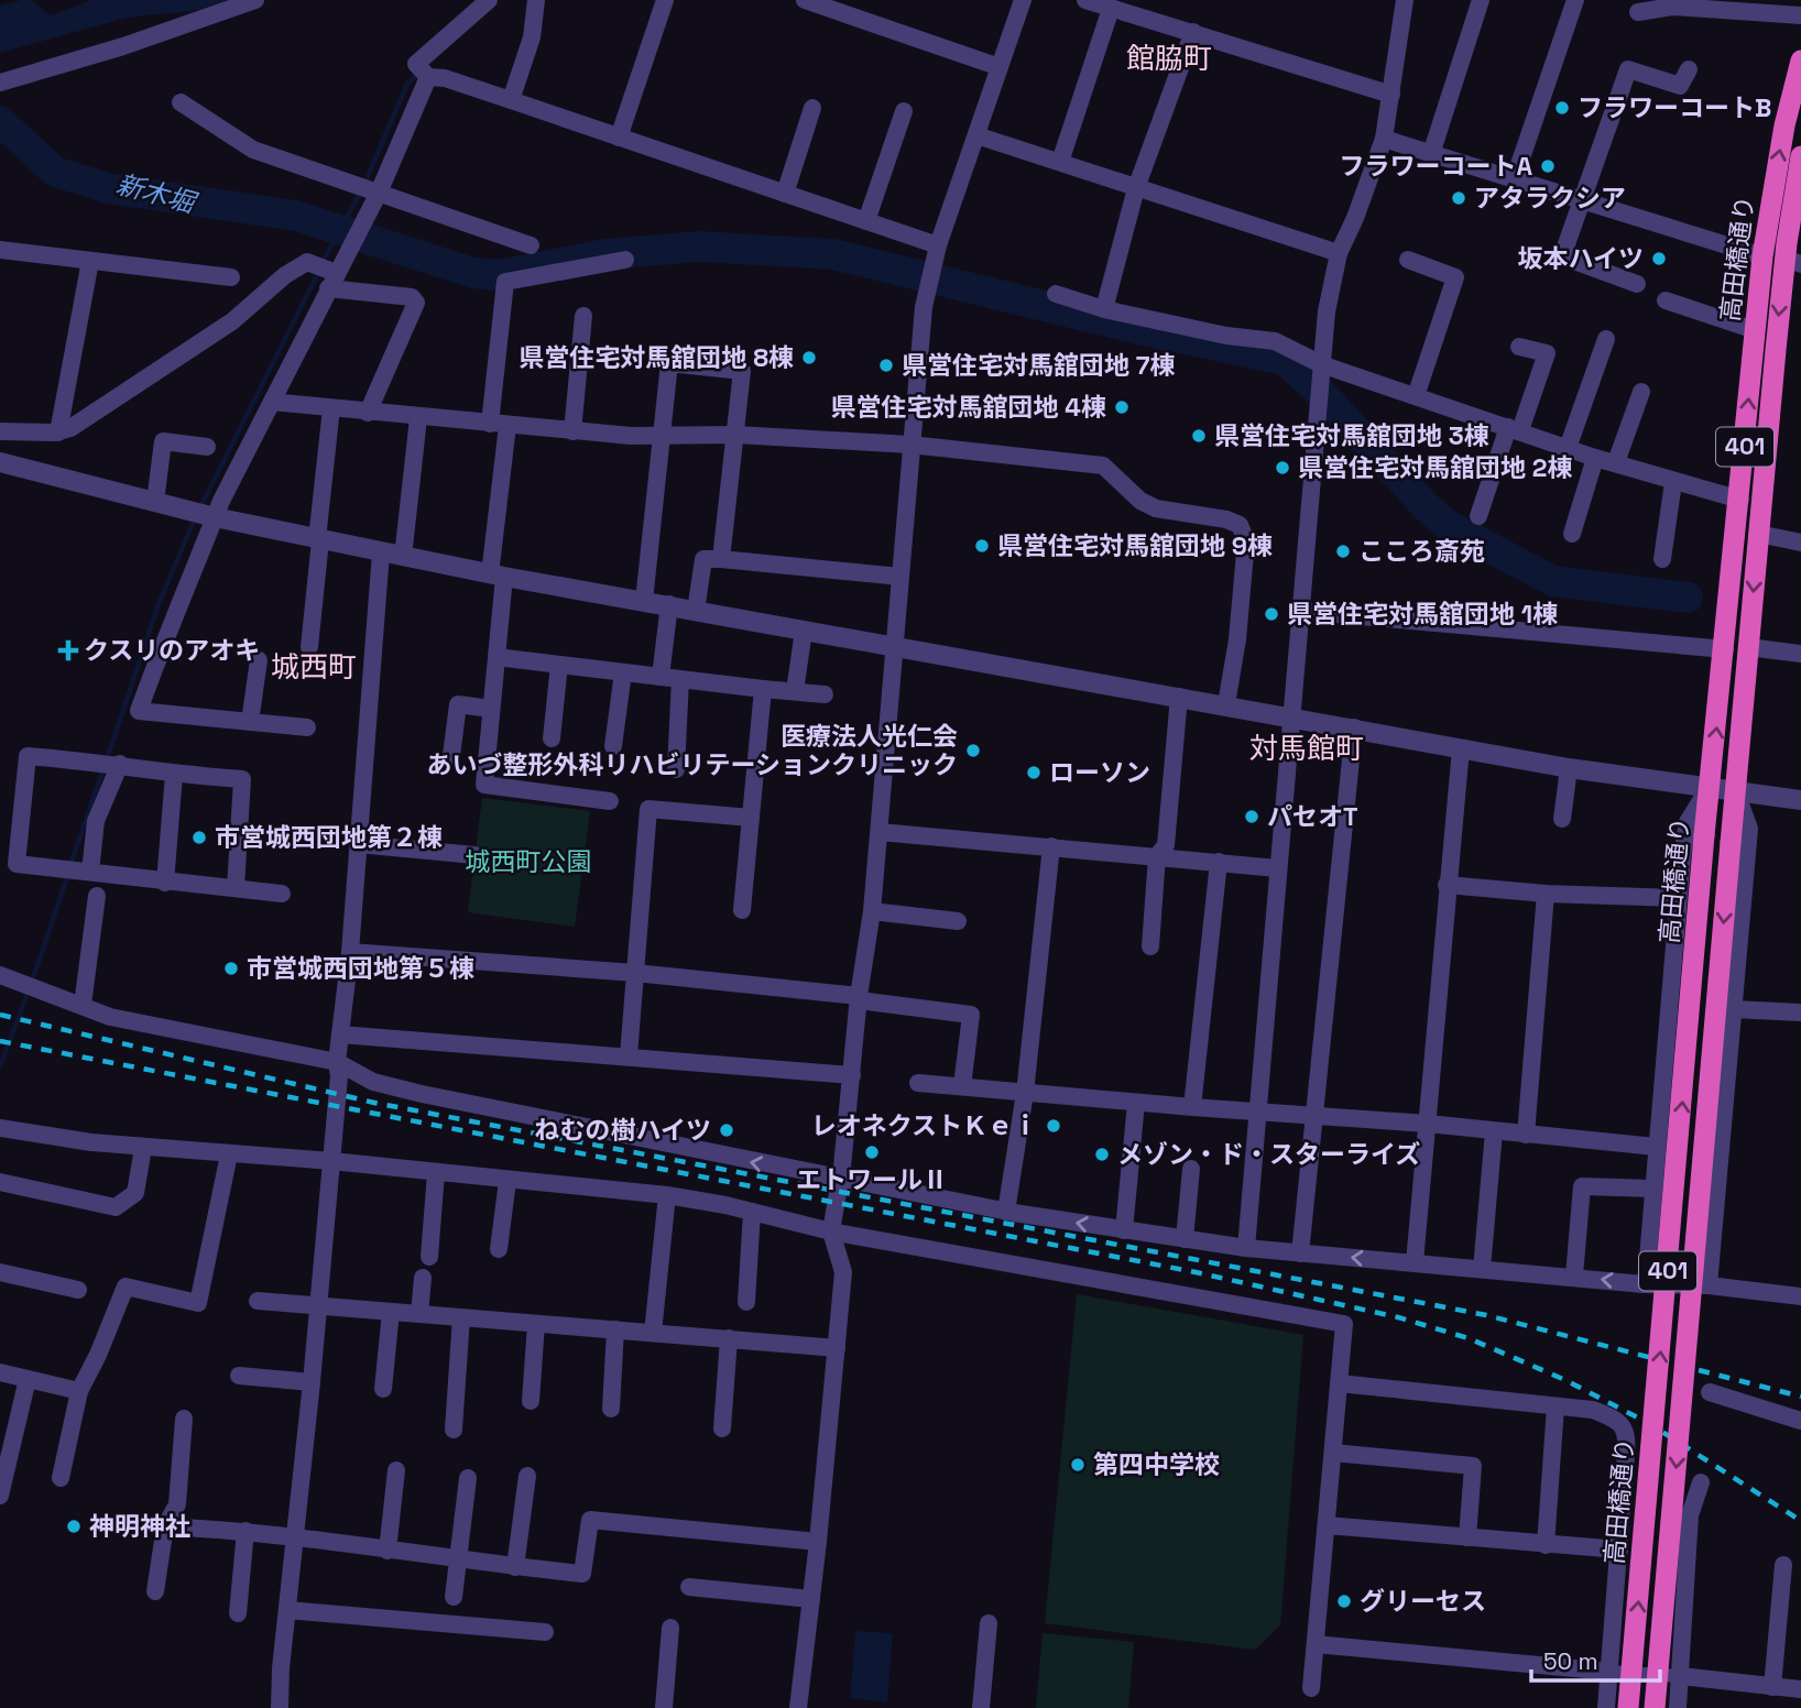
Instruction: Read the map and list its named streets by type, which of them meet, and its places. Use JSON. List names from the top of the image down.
{
  "streets": {
    "highway": ["高田橋通り", "401"]
  },
  "districts": ["館脇町", "城西町", "対馬館町"],
  "water": ["新木堀"],
  "parks": ["城西町公園"],
  "places": {
    "other": [
      "フラワーコートB",
      "フラワーコートA",
      "アタラクシア",
      "坂本ハイツ",
      "県営住宅対馬舘団地 8棟",
      "県営住宅対馬舘団地 7棟",
      "県営住宅対馬舘団地 4棟",
      "県営住宅対馬舘団地 3棟",
      "県営住宅対馬舘団地 2棟",
      "県営住宅対馬舘団地 9棟",
      "こころ斎苑",
      "県営住宅対馬舘団地 1棟",
      "医療法人光仁会 あいづ整形外科リハビリテーションクリニック",
      "ローソン",
      "パセオT",
      "市営城西団地第２棟",
      "市営城西団地第５棟",
      "レオネクストＫｅｉ",
      "ねむの樹ハイツ",
      "エトワールⅡ",
      "メゾン・ド・スターライズ",
      "第四中学校",
      "神明神社",
      "グリーセス"
    ],
    "health": ["クスリのアオキ"]
  },
  "scale_bar": "50 m"
}
